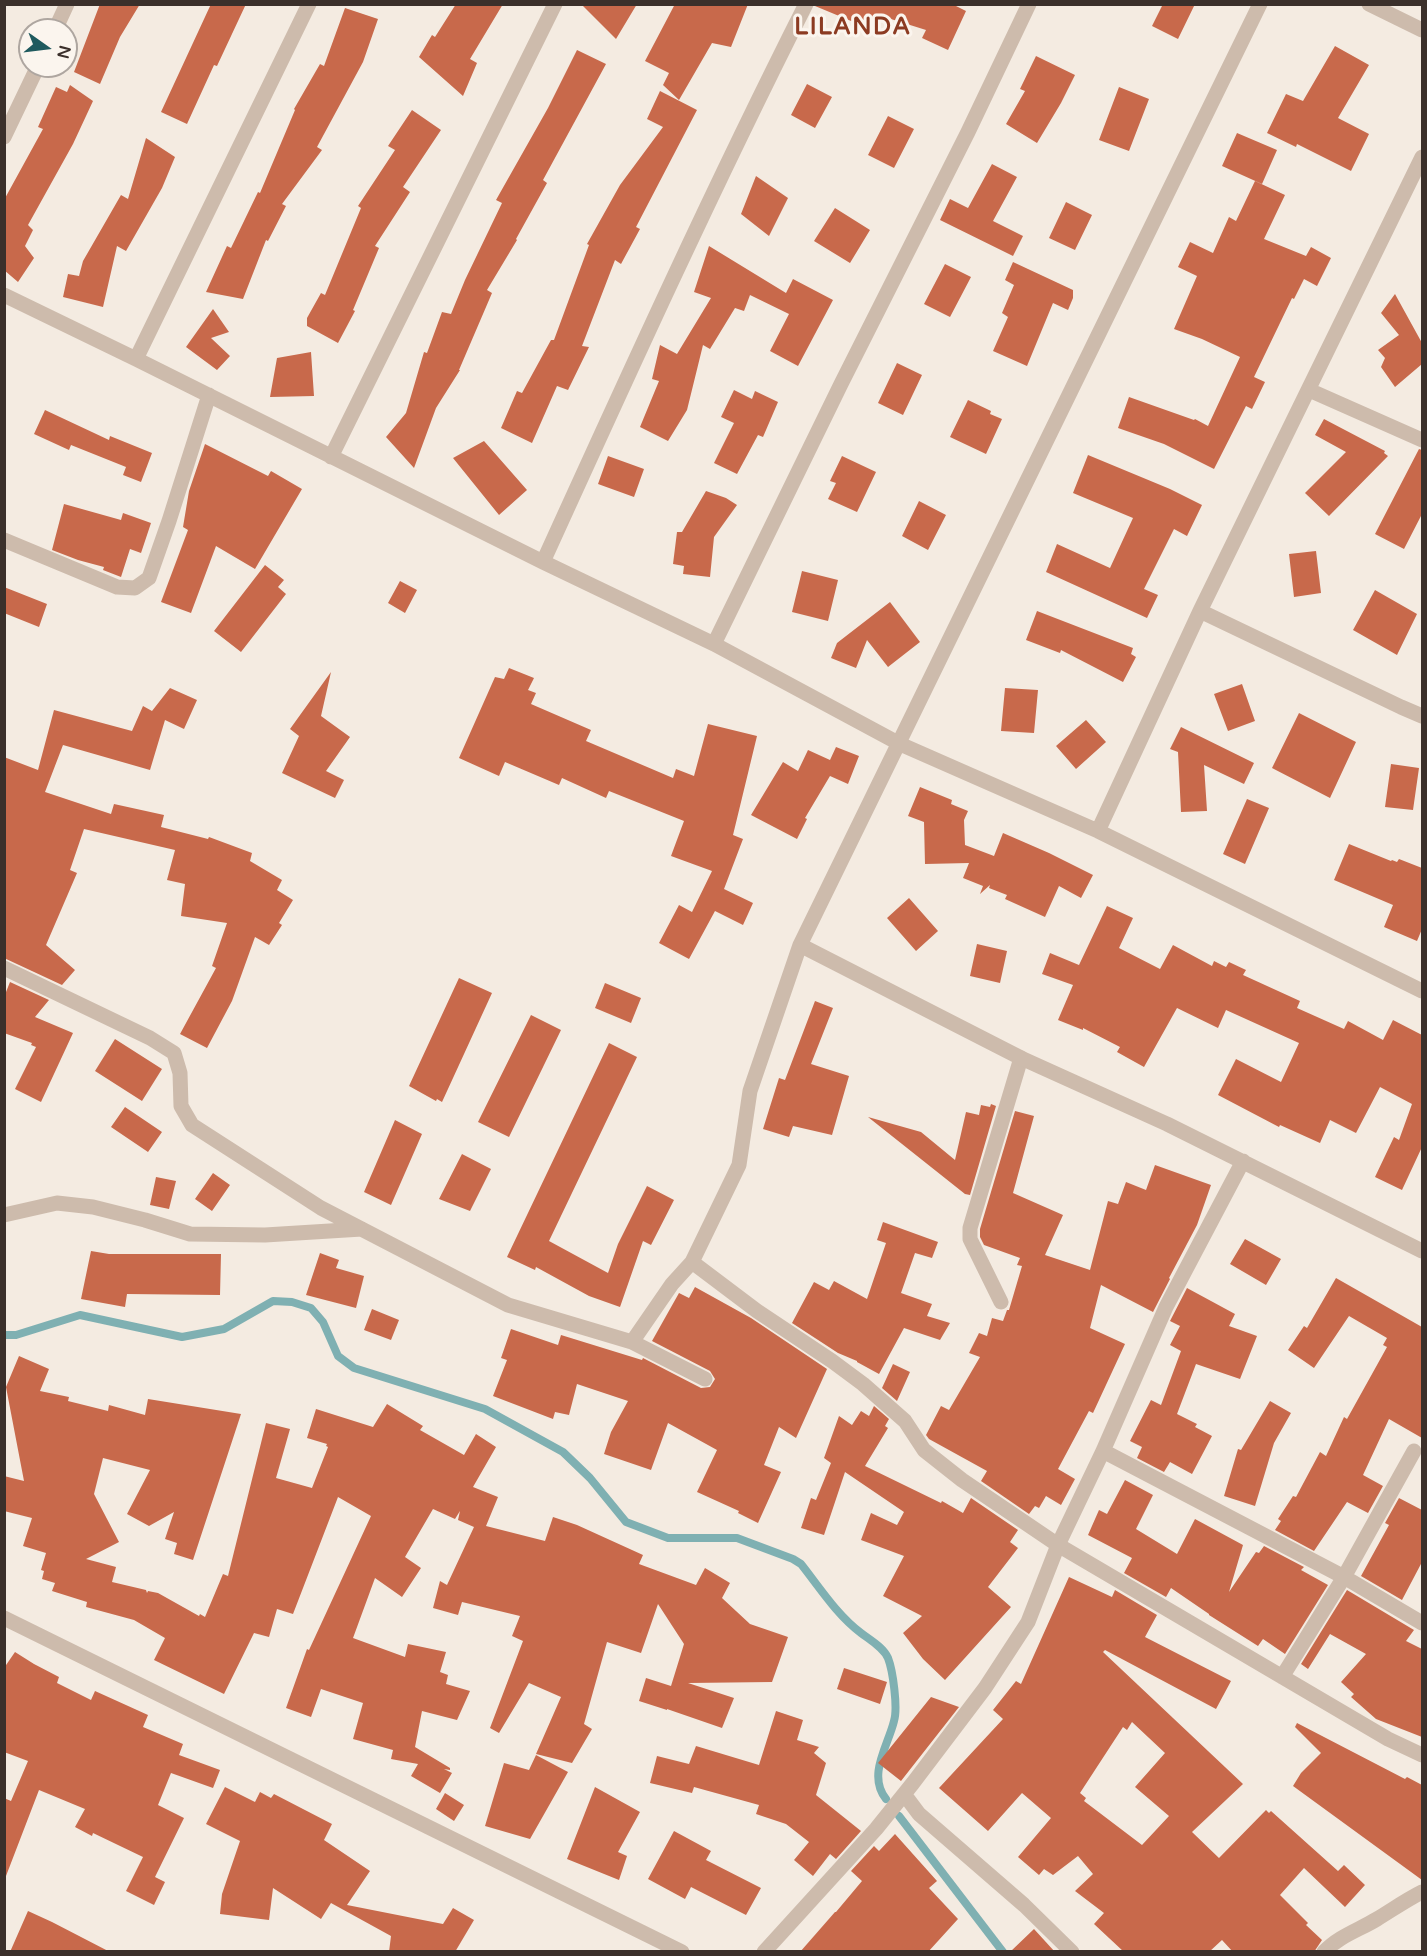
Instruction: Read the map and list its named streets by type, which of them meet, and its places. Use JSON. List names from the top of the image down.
{
  "districts": ["LILANDA"],
  "north": "right"
}
